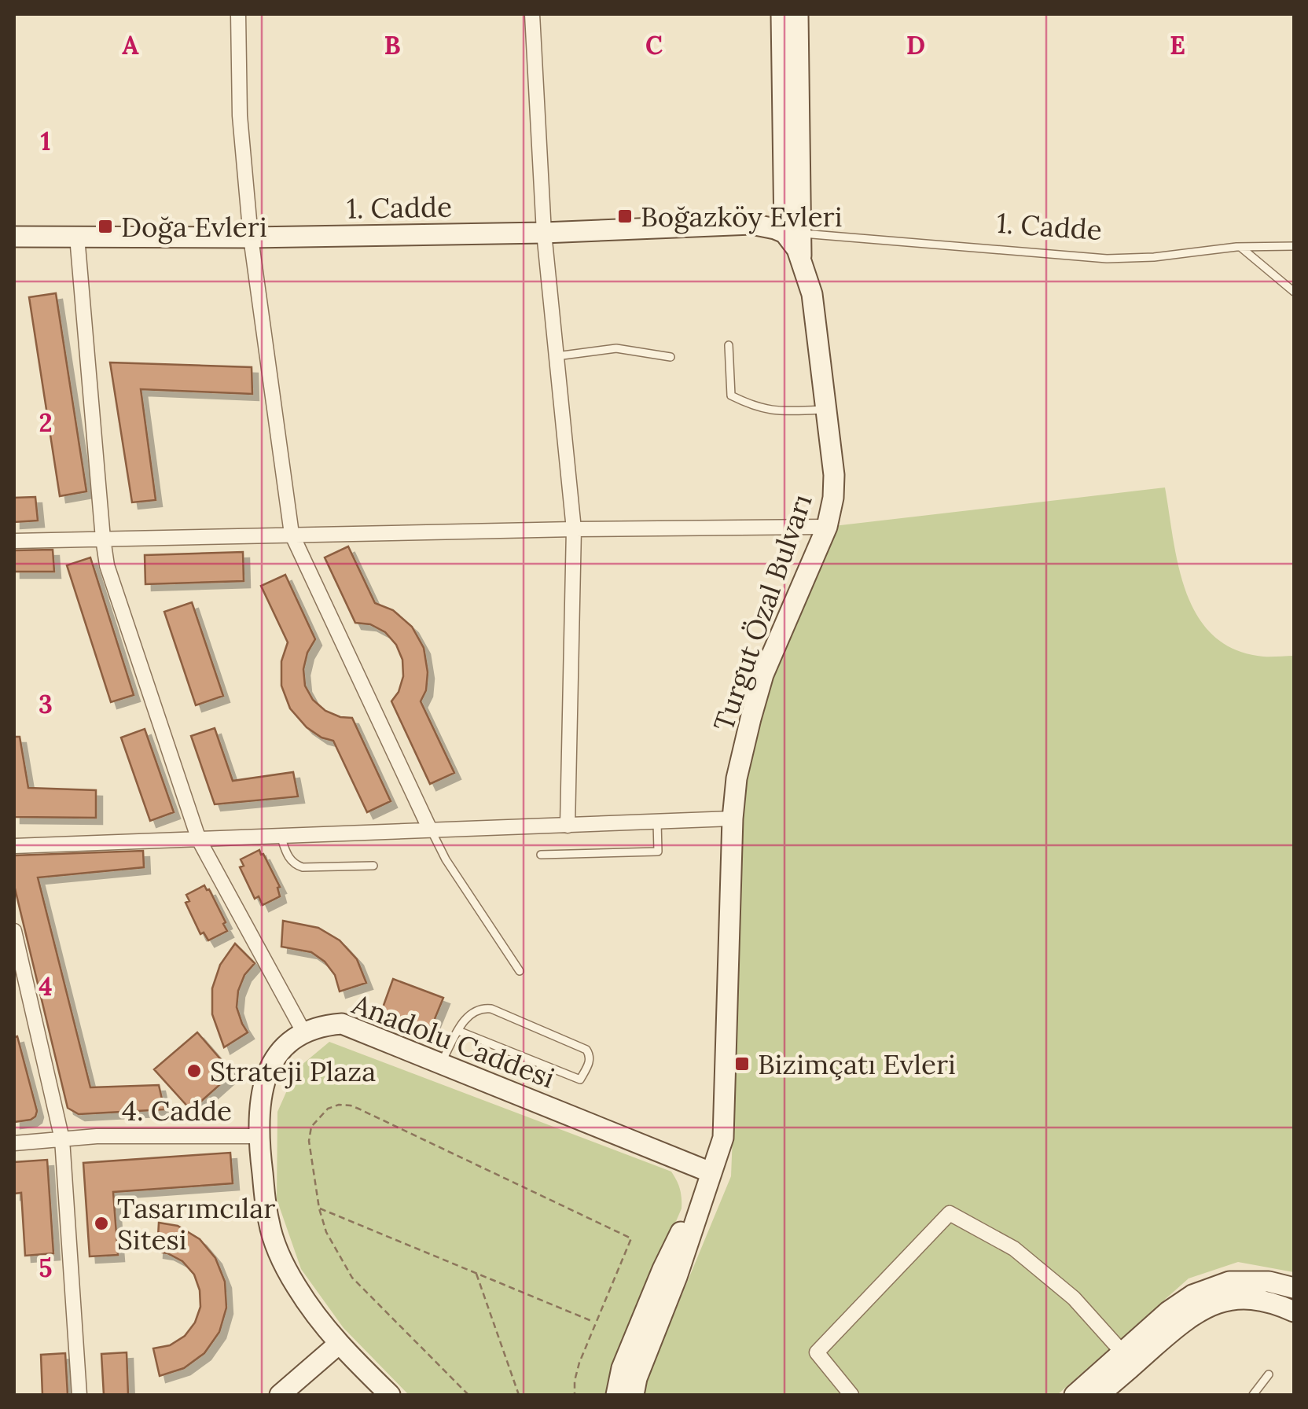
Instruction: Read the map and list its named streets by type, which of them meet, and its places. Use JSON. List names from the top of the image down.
{
  "streets": {
    "street": [
      "1. Cadde",
      "Turgut Özal Bulvarı",
      "Anadolu Caddesi",
      "4. Cadde"
    ]
  },
  "crossings": [
    ["1. Cadde", "Turgut Özal Bulvarı"],
    ["Turgut Özal Bulvarı", "Anadolu Caddesi"]
  ],
  "places": {
    "transit": ["Boğazköy Evleri", "Doğa Evleri", "Bizimçatı Evleri"],
    "other": ["Strateji Plaza", "Tasarımcılar Sitesi"]
  },
  "grid": {
    "columns": [
      "A",
      "B",
      "C",
      "D",
      "E"
    ],
    "rows": [
      "1",
      "2",
      "3",
      "4",
      "5"
    ]
  }
}
